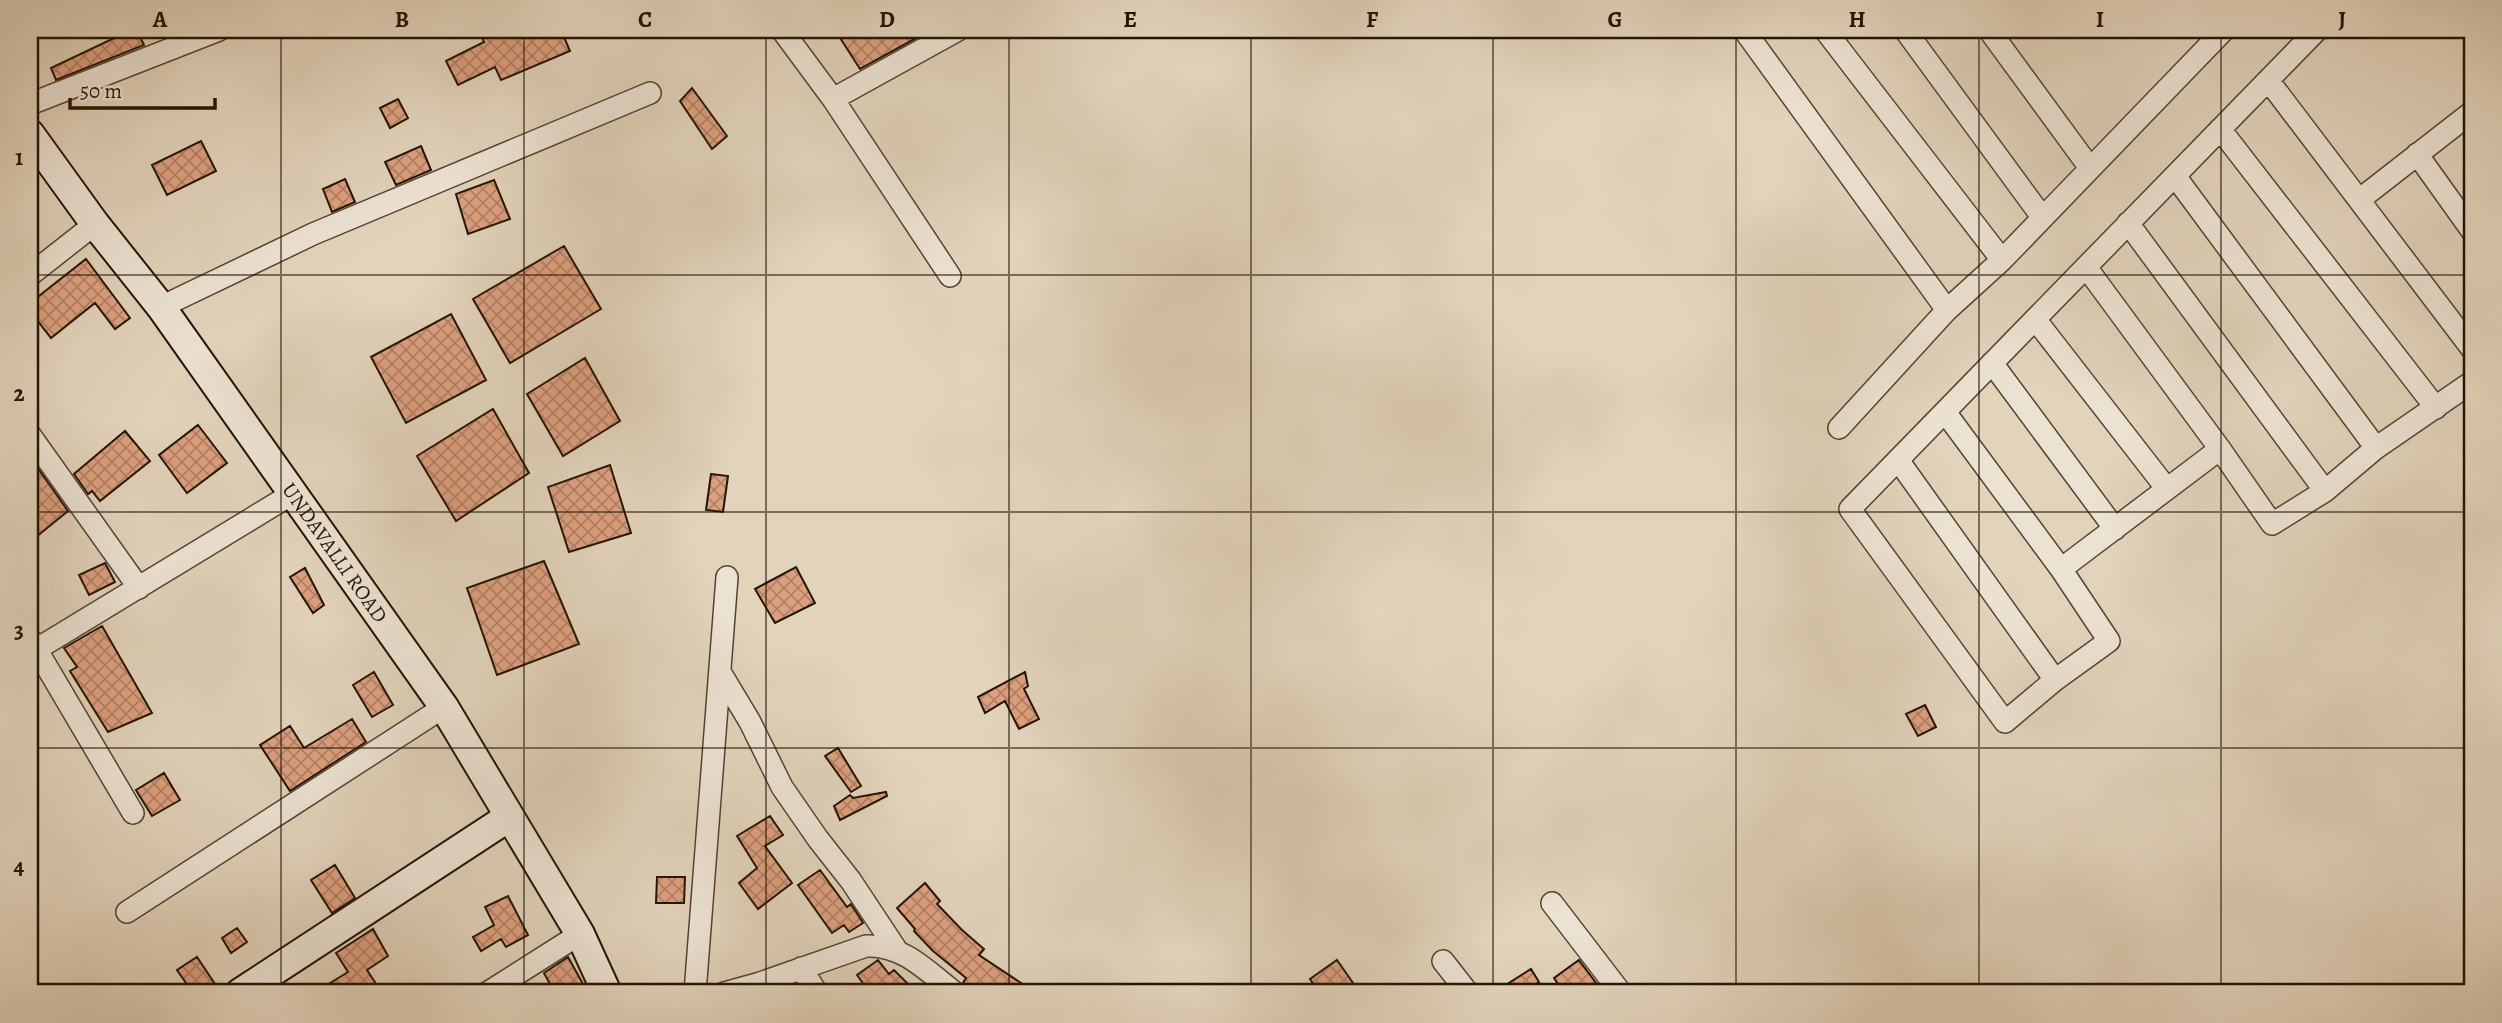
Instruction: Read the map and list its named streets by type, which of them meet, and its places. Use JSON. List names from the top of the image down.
{
  "streets": {
    "main road": ["UNDAVALLI ROAD"]
  },
  "scale_bar": "50 m",
  "grid": {
    "columns": [
      "A",
      "B",
      "C",
      "D",
      "E",
      "F",
      "G",
      "H",
      "I",
      "J"
    ],
    "rows": [
      "1",
      "2",
      "3",
      "4"
    ]
  }
}
